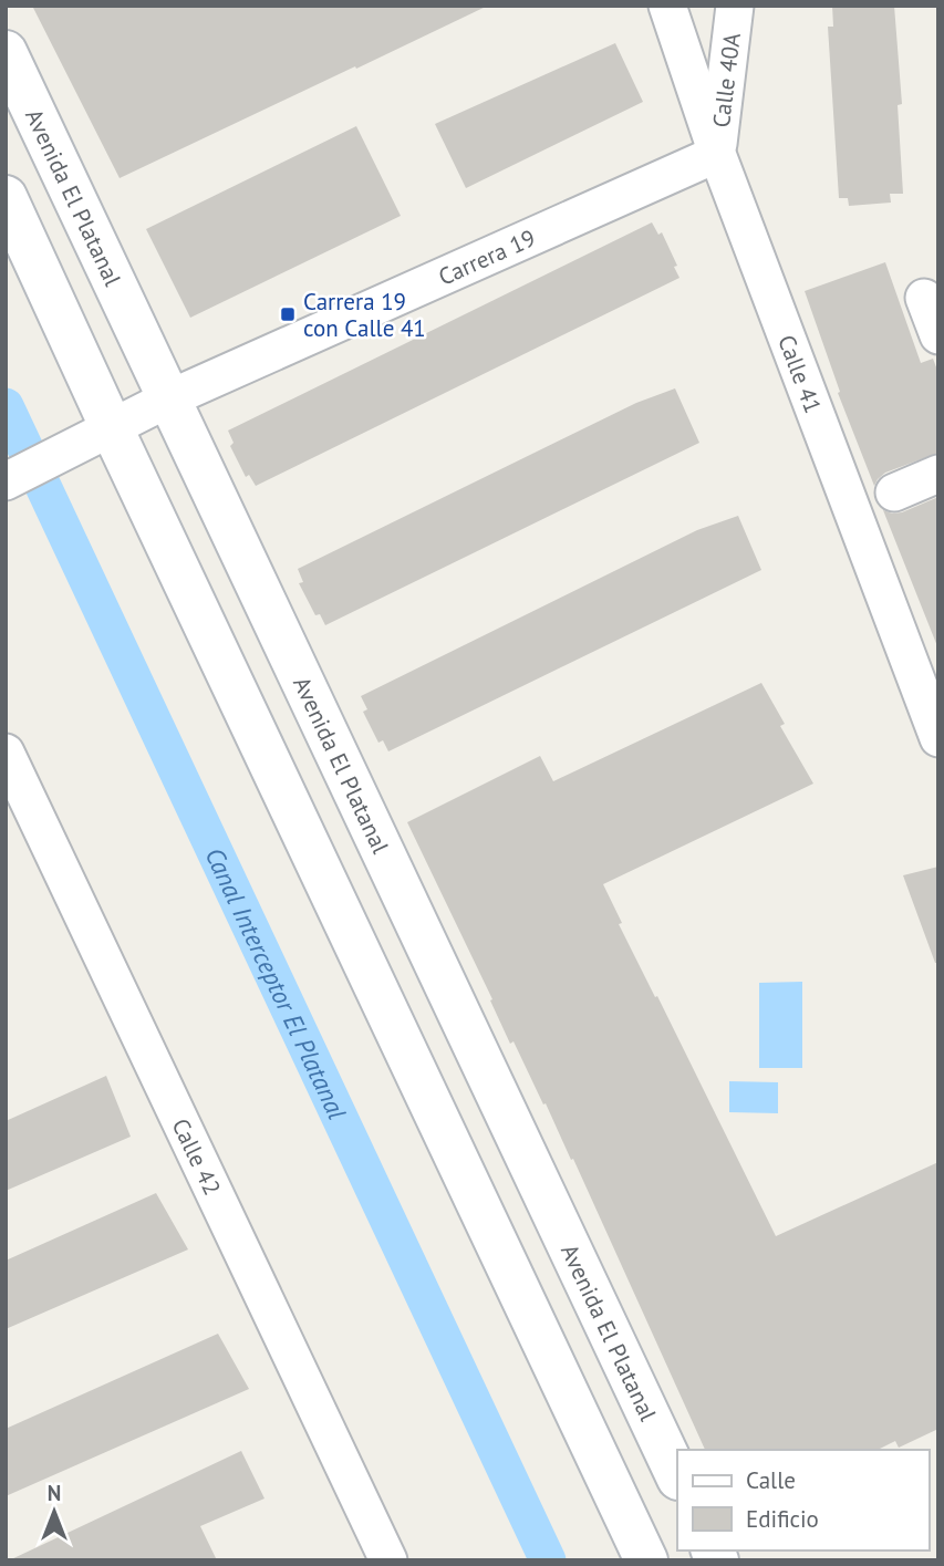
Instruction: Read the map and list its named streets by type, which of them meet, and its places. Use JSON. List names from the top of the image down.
{
  "streets": {
    "main road": ["Avenida El Platanal"],
    "street": [
      "Calle 40A",
      "Carrera 19",
      "Calle 41",
      "Calle 42"
    ]
  },
  "crossings": [
    ["Calle 40A", "Carrera 19"],
    ["Calle 40A", "Calle 41"],
    ["Avenida El Platanal", "Carrera 19"],
    ["Carrera 19", "Calle 41"]
  ],
  "water": ["Canal Interceptor El Platanal"],
  "places": {
    "transit": ["Carrera 19 con Calle 41"]
  },
  "legend": ["Calle", "Edificio"],
  "north": "top"
}
